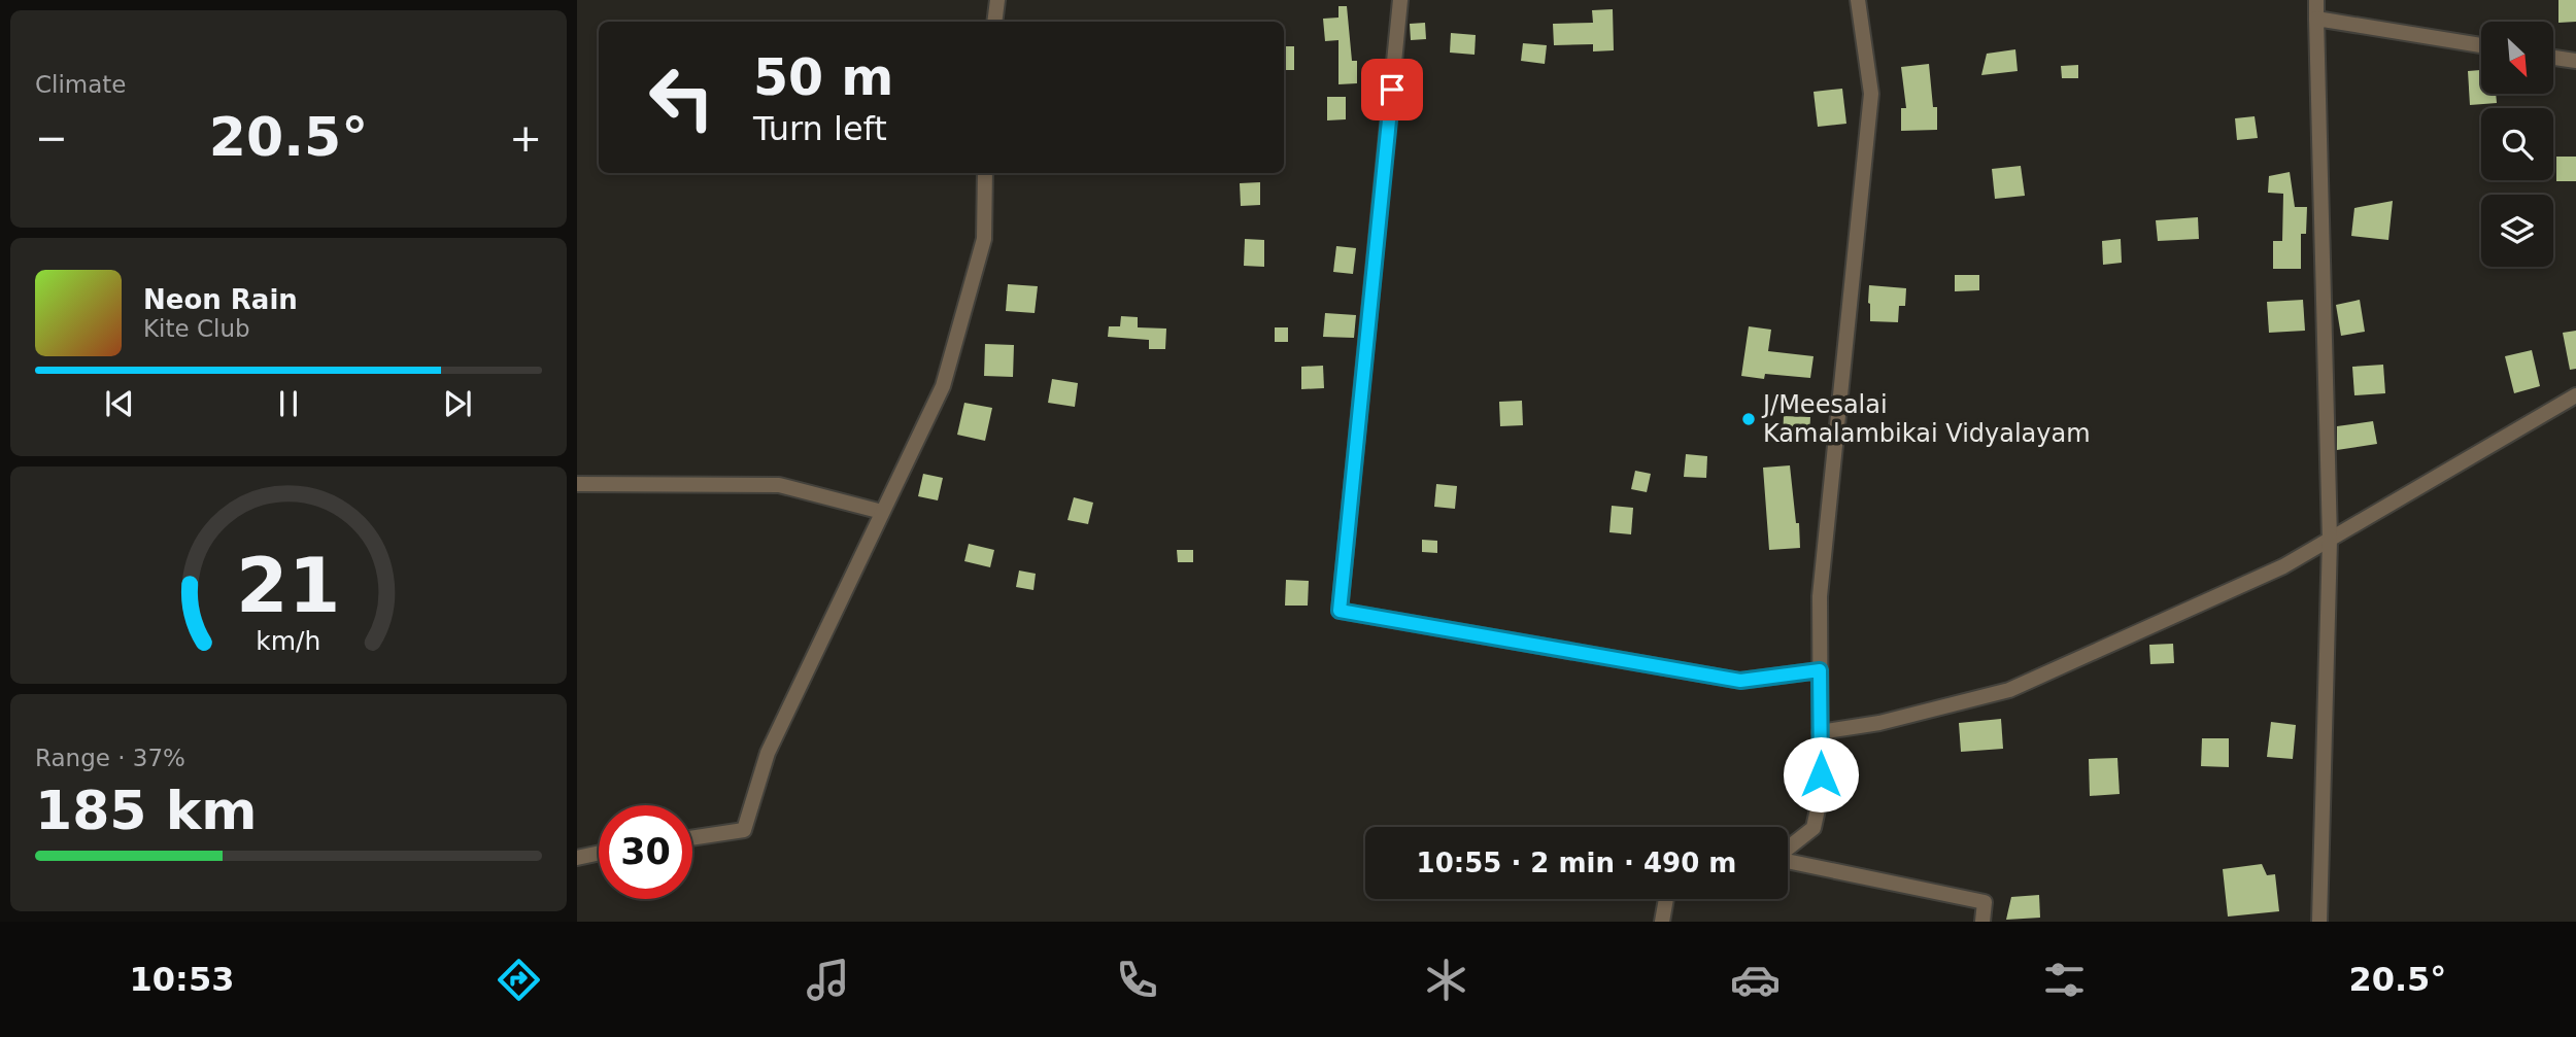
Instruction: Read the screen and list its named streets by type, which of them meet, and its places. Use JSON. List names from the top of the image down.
{
  "places": ["J/Meesalai Kamalambikai Vidyalayam"],
  "north": "bottom right",
  "page": {
    "tile": [
      "Climate",
      ["Range · 37%", "185 km"]
    ],
    "turn": ["50 m", "Turn left"],
    "heat": ["−", "20.5°", "+"],
    "song": ["Neon Rain", "Kite Club"],
    "limit": "30",
    "trip": "10:55 · 2 min · 490 m",
    "tabs": ["10:53", "20.5°"],
    "gauge": ["21", "km/h"]
  }
}
